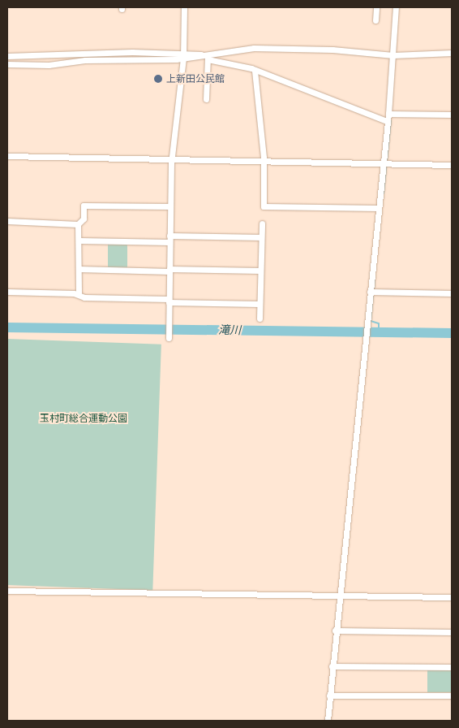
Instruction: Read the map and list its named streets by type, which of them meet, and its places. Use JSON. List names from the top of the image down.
{
  "water": ["滝川"],
  "parks": ["玉村町総合運動公園"],
  "places": ["上新田公民館"]
}
